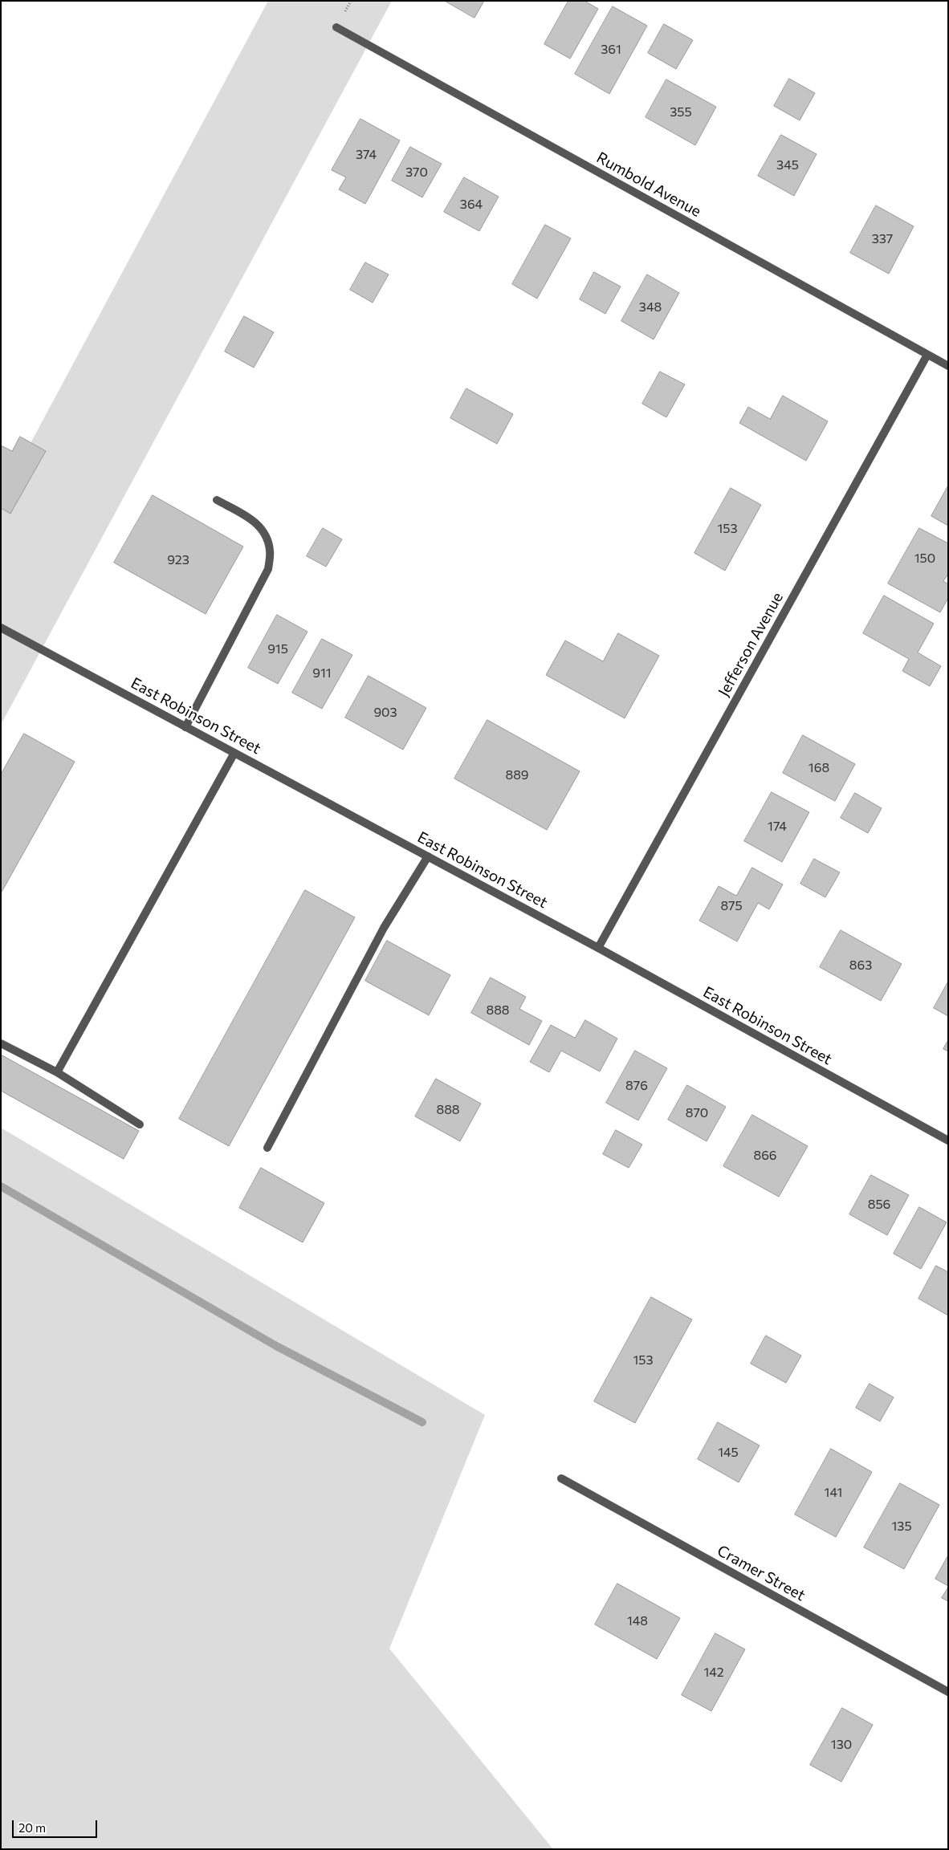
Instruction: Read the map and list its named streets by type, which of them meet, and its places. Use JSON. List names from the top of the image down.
{
  "streets": {
    "street": [
      "Rumbold Avenue",
      "Jefferson Avenue",
      "East Robinson Street",
      "Cramer Street"
    ]
  },
  "crossings": [
    ["Rumbold Avenue", "Jefferson Avenue"],
    ["Jefferson Avenue", "East Robinson Street"]
  ],
  "house_numbers": [
    "361",
    "355",
    "374",
    "345",
    "370",
    "364",
    "337",
    "348",
    "153",
    "150",
    "923",
    "915",
    "911",
    "903",
    "168",
    "889",
    "174",
    "875",
    "863",
    "888",
    "876",
    "888",
    "870",
    "866",
    "856",
    "153",
    "145",
    "141",
    "135",
    "148",
    "142",
    "130"
  ],
  "scale_bar": "20 m"
}
